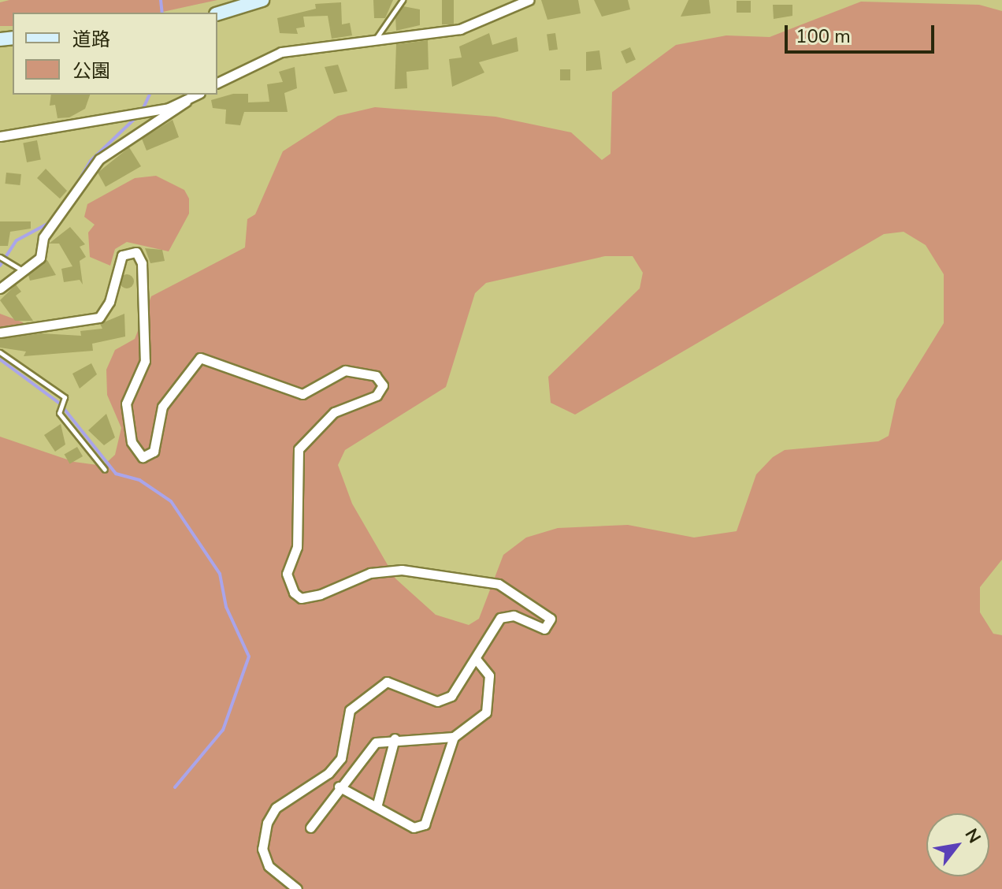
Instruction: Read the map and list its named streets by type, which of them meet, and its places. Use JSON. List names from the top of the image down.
{
  "legend": ["道路", "公園"],
  "scale_bar": "100 m",
  "north": "top right"
}
